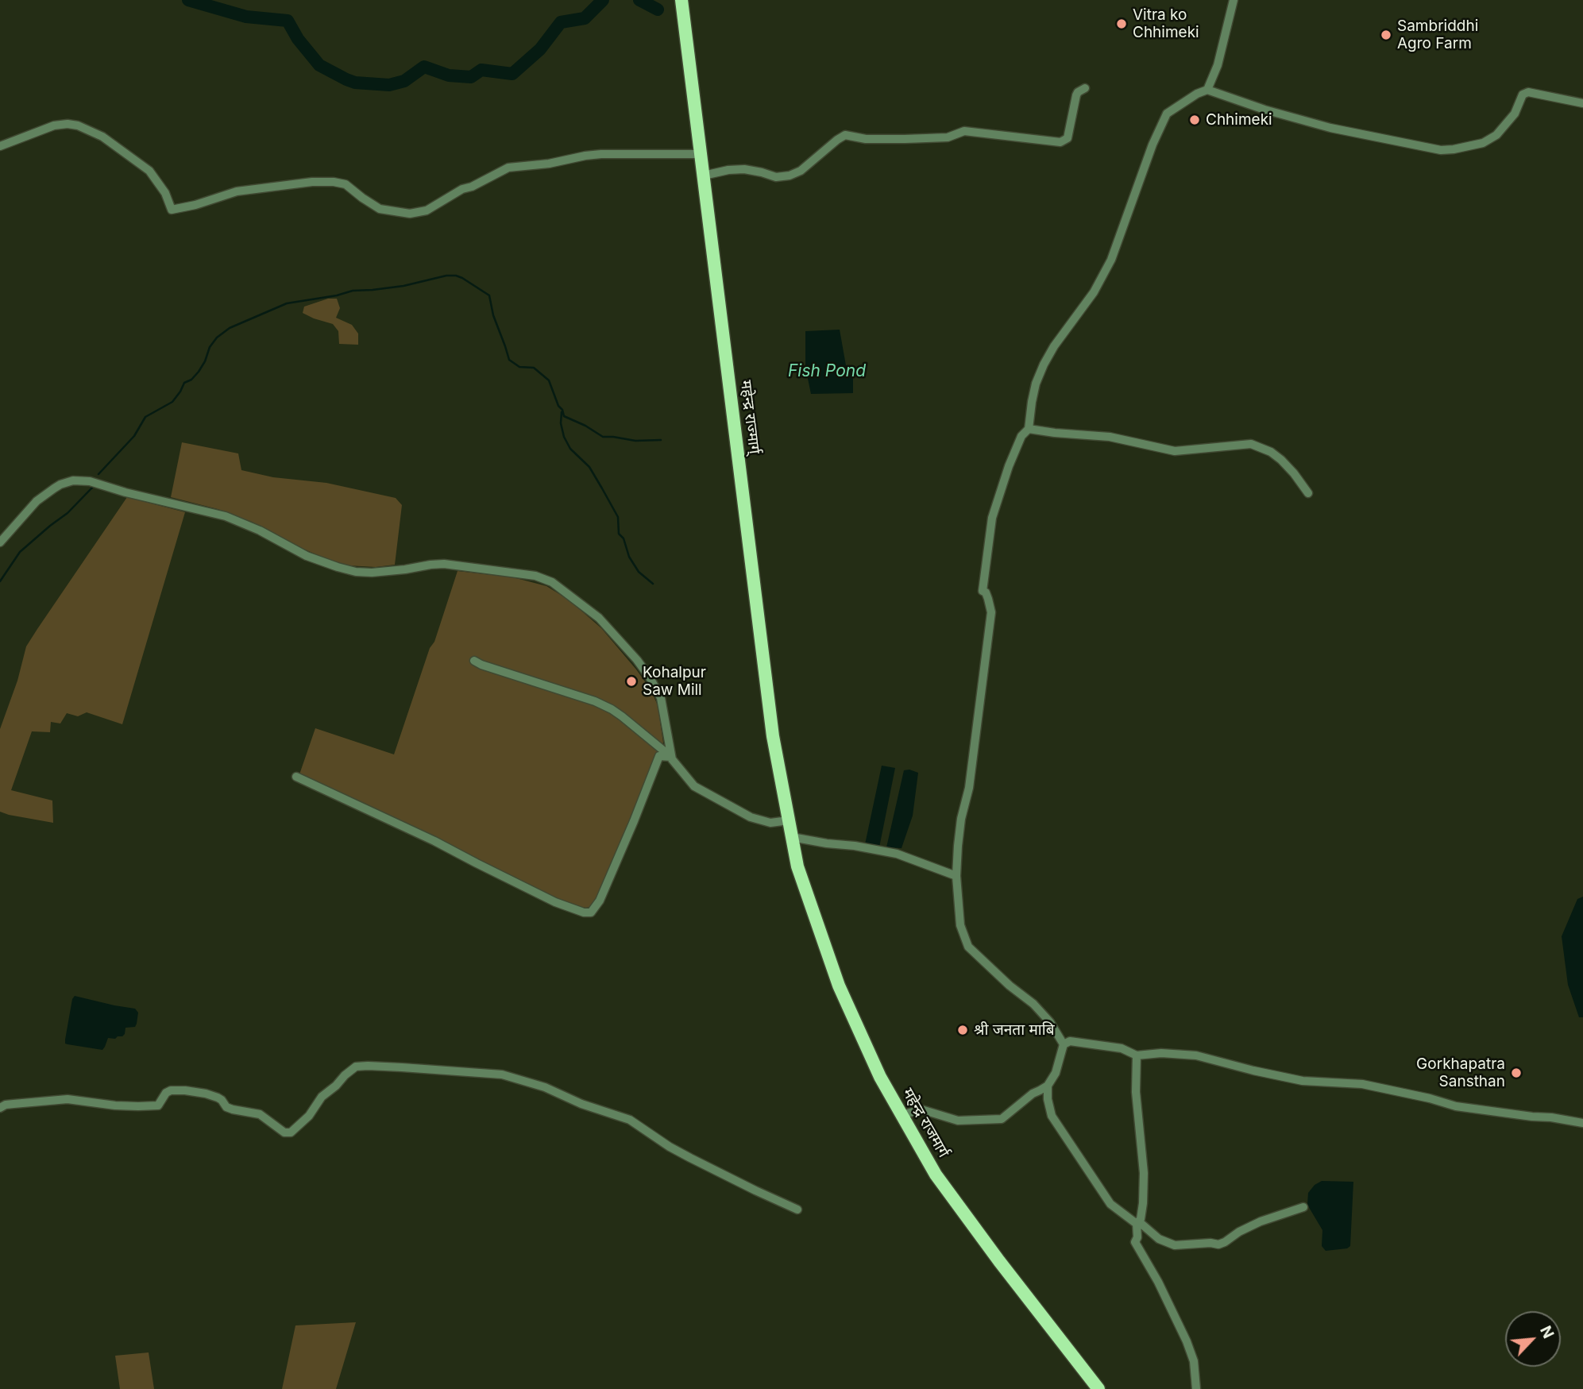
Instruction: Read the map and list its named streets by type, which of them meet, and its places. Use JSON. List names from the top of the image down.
{
  "streets": {
    "highway": ["महेन्द्र राज्मार्ग्", "महेन्द्र राजमार्ग"]
  },
  "crossings": [
    ["महेन्द्र राज्मार्ग्", "महेन्द्र राजमार्ग"]
  ],
  "water": ["Fish Pond"],
  "places": [
    "Vitra ko Chhimeki",
    "Sambriddhi Agro Farm",
    "Chhimeki",
    "Kohalpur Saw Mill",
    "श्री जनता माबि",
    "Gorkhapatra Sansthan"
  ],
  "north": "top right"
}
